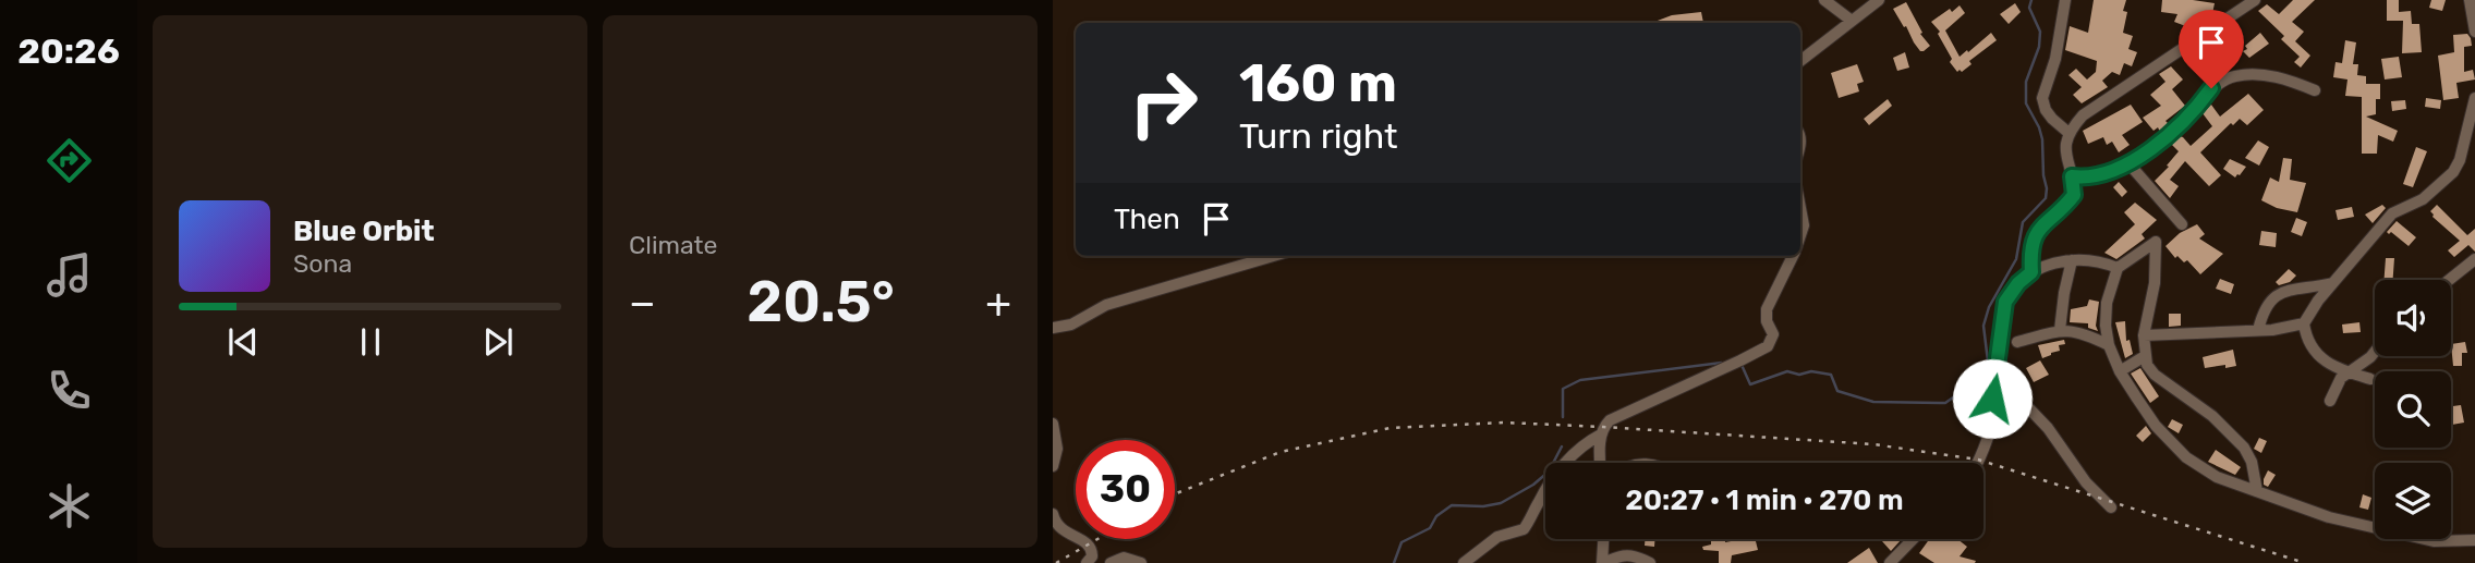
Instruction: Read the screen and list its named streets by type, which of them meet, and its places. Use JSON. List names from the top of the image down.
{
  "page": {
    "tabs": "20:26",
    "tile": "Climate",
    "turn": ["160 m", "Turn right"],
    "then": "Then",
    "song": ["Blue Orbit", "Sona"],
    "heat": ["−", "20.5°", "+"],
    "limit": "30",
    "trip": "20:27 · 1 min · 270 m"
  }
}
